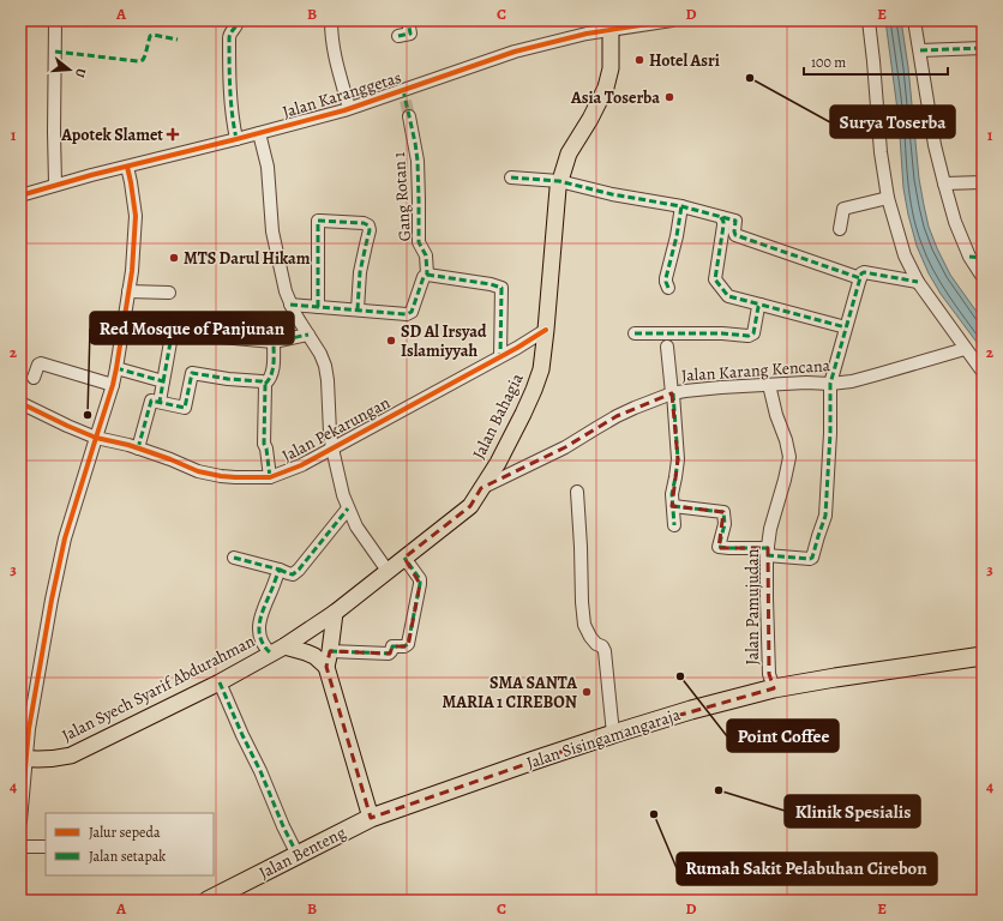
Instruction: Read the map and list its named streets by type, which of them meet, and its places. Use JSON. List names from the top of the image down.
{
  "streets": {
    "highway": ["Jalan Sisingamangaraja", "Jalan Benteng"],
    "main road": ["Jalan Bahagia", "Jalan Syech Syarif Abdurahman"],
    "street": [
      "Jalan Karanggetas",
      "Gang Rotan 1",
      "Jalan Karang Kencana",
      "Jalan Pekarungan",
      "Jalan Pamujudan"
    ]
  },
  "crossings": [
    ["Jalan Karanggetas", "Jalan Bahagia"],
    ["Jalan Karang Kencana", "Jalan Bahagia"],
    ["Jalan Karang Kencana", "Jalan Pamujudan"],
    ["Jalan Bahagia", "Jalan Pekarungan"],
    ["Jalan Bahagia", "Jalan Syech Syarif Abdurahman"],
    ["Jalan Pamujudan", "Jalan Sisingamangaraja"],
    ["Jalan Sisingamangaraja", "Jalan Benteng"]
  ],
  "places": {
    "other": [
      "Hotel Asri",
      "Surya Toserba",
      "Asia Toserba",
      "MTS Darul Hikam",
      "SD Al Irsyad Islamiyyah",
      "Red Mosque of Panjunan",
      "Point Coffee",
      "SMA SANTA MARIA 1 CIREBON",
      "Klinik Spesialis",
      "Rumah Sakit Pelabuhan Cirebon"
    ],
    "health": ["Apotek Slamet"]
  },
  "legend": ["Jalur sepeda", "Jalan setapak"],
  "scale_bar": "100 m",
  "north": "right",
  "grid": {
    "columns": [
      "A",
      "B",
      "C",
      "D",
      "E"
    ],
    "rows": [
      "1",
      "2",
      "3",
      "4"
    ]
  }
}
